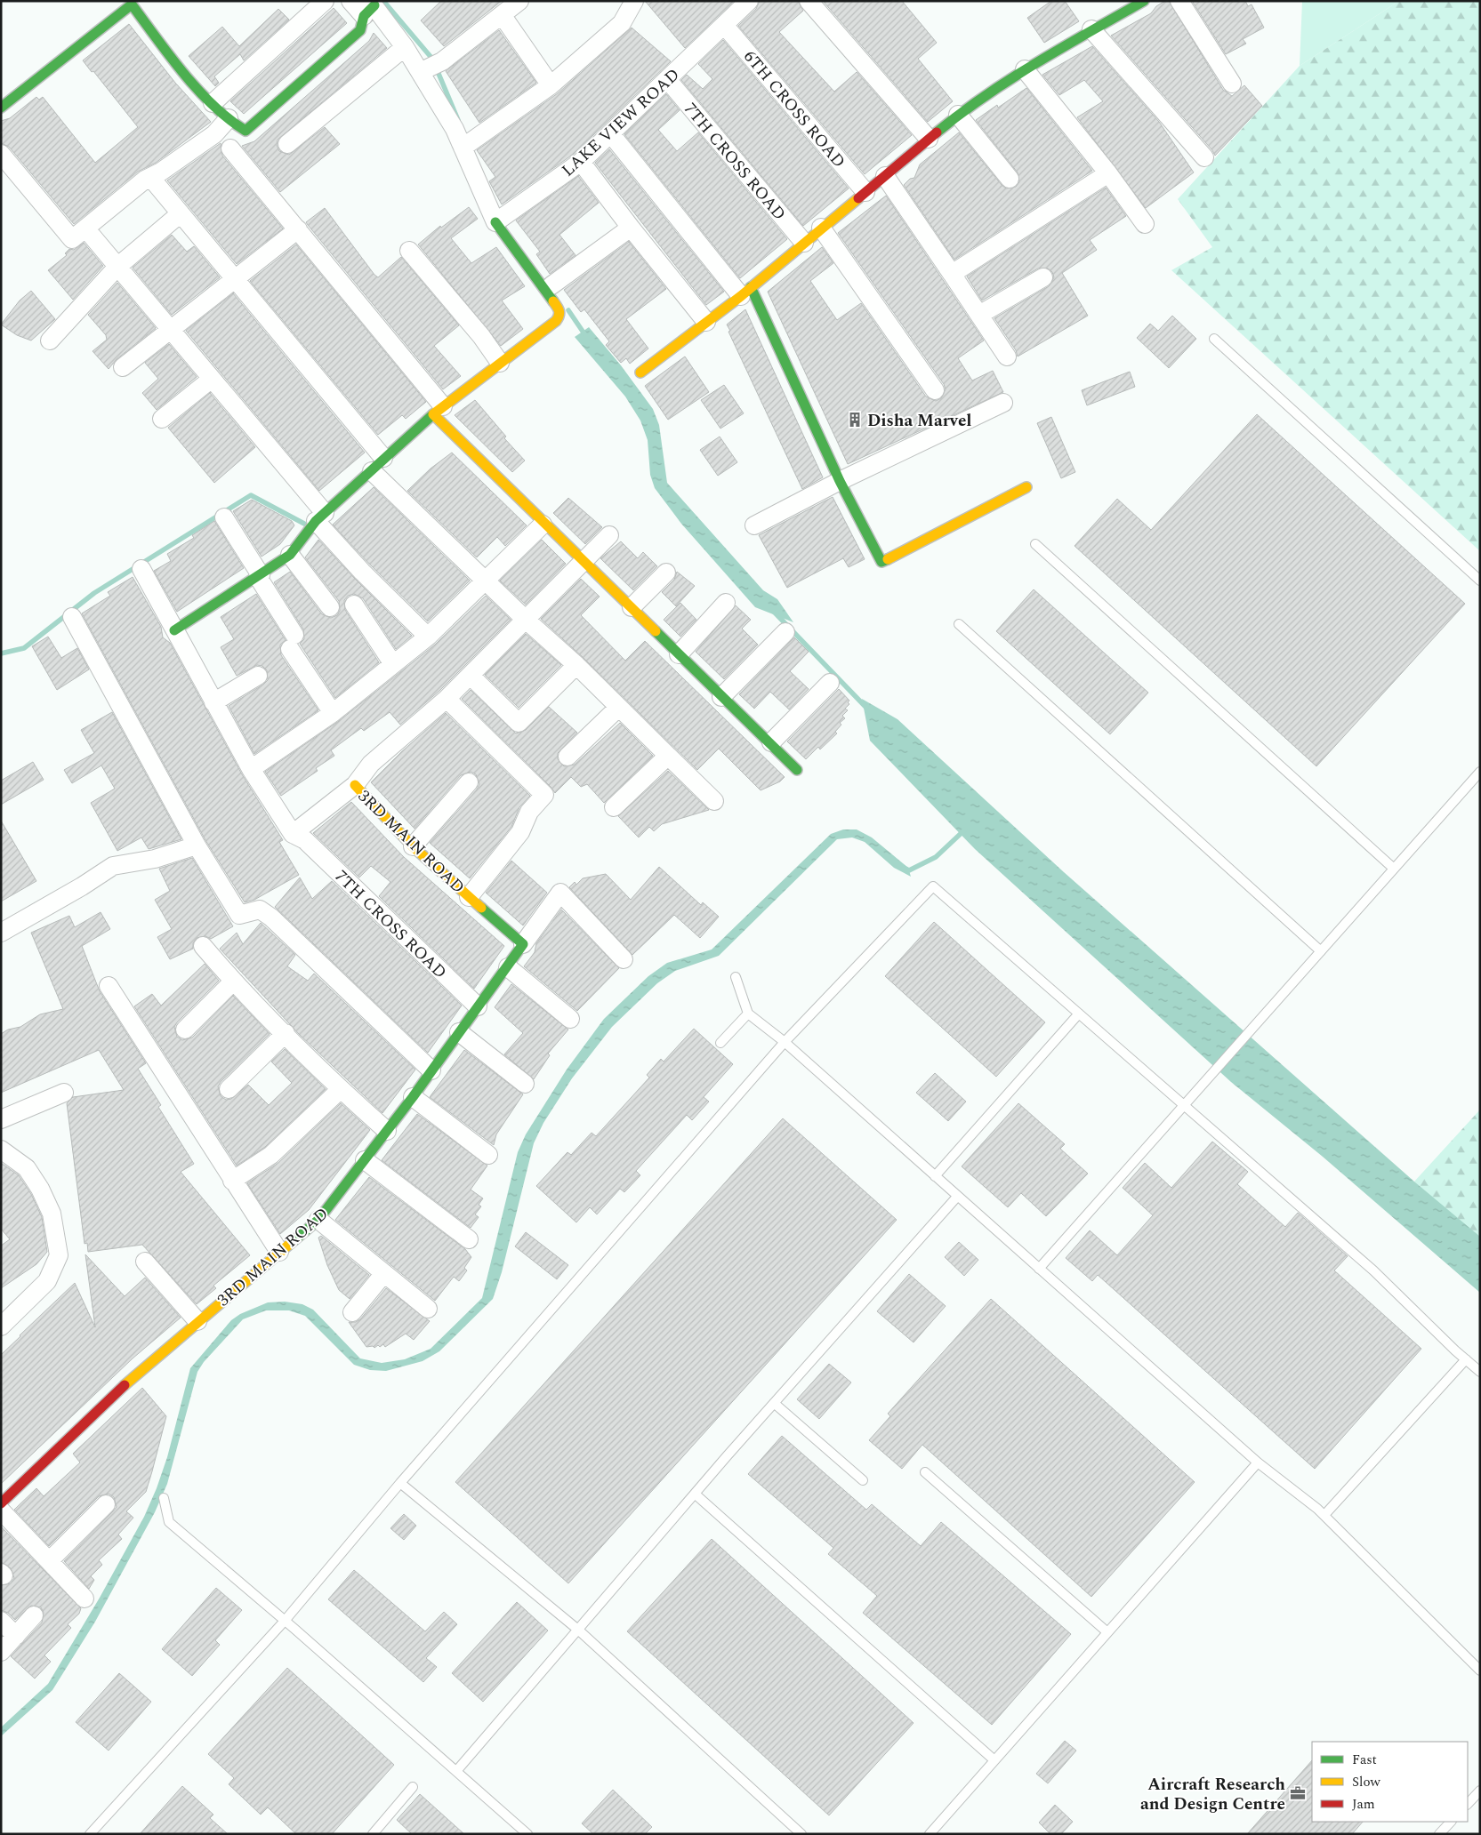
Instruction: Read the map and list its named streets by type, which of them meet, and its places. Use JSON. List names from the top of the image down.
{
  "streets": {
    "street": [
      "6TH CROSS ROAD",
      "LAKE VIEW ROAD",
      "7TH CROSS ROAD",
      "3RD MAIN ROAD"
    ]
  },
  "crossings": [
    ["6TH CROSS ROAD", "LAKE VIEW ROAD"],
    ["LAKE VIEW ROAD", "7TH CROSS ROAD"],
    ["7TH CROSS ROAD", "3RD MAIN ROAD"]
  ],
  "places": {
    "building": ["Disha Marvel"],
    "office": ["Aircraft Research and Design Centre"]
  },
  "legend": ["Fast", "Slow", "Jam"]
}
